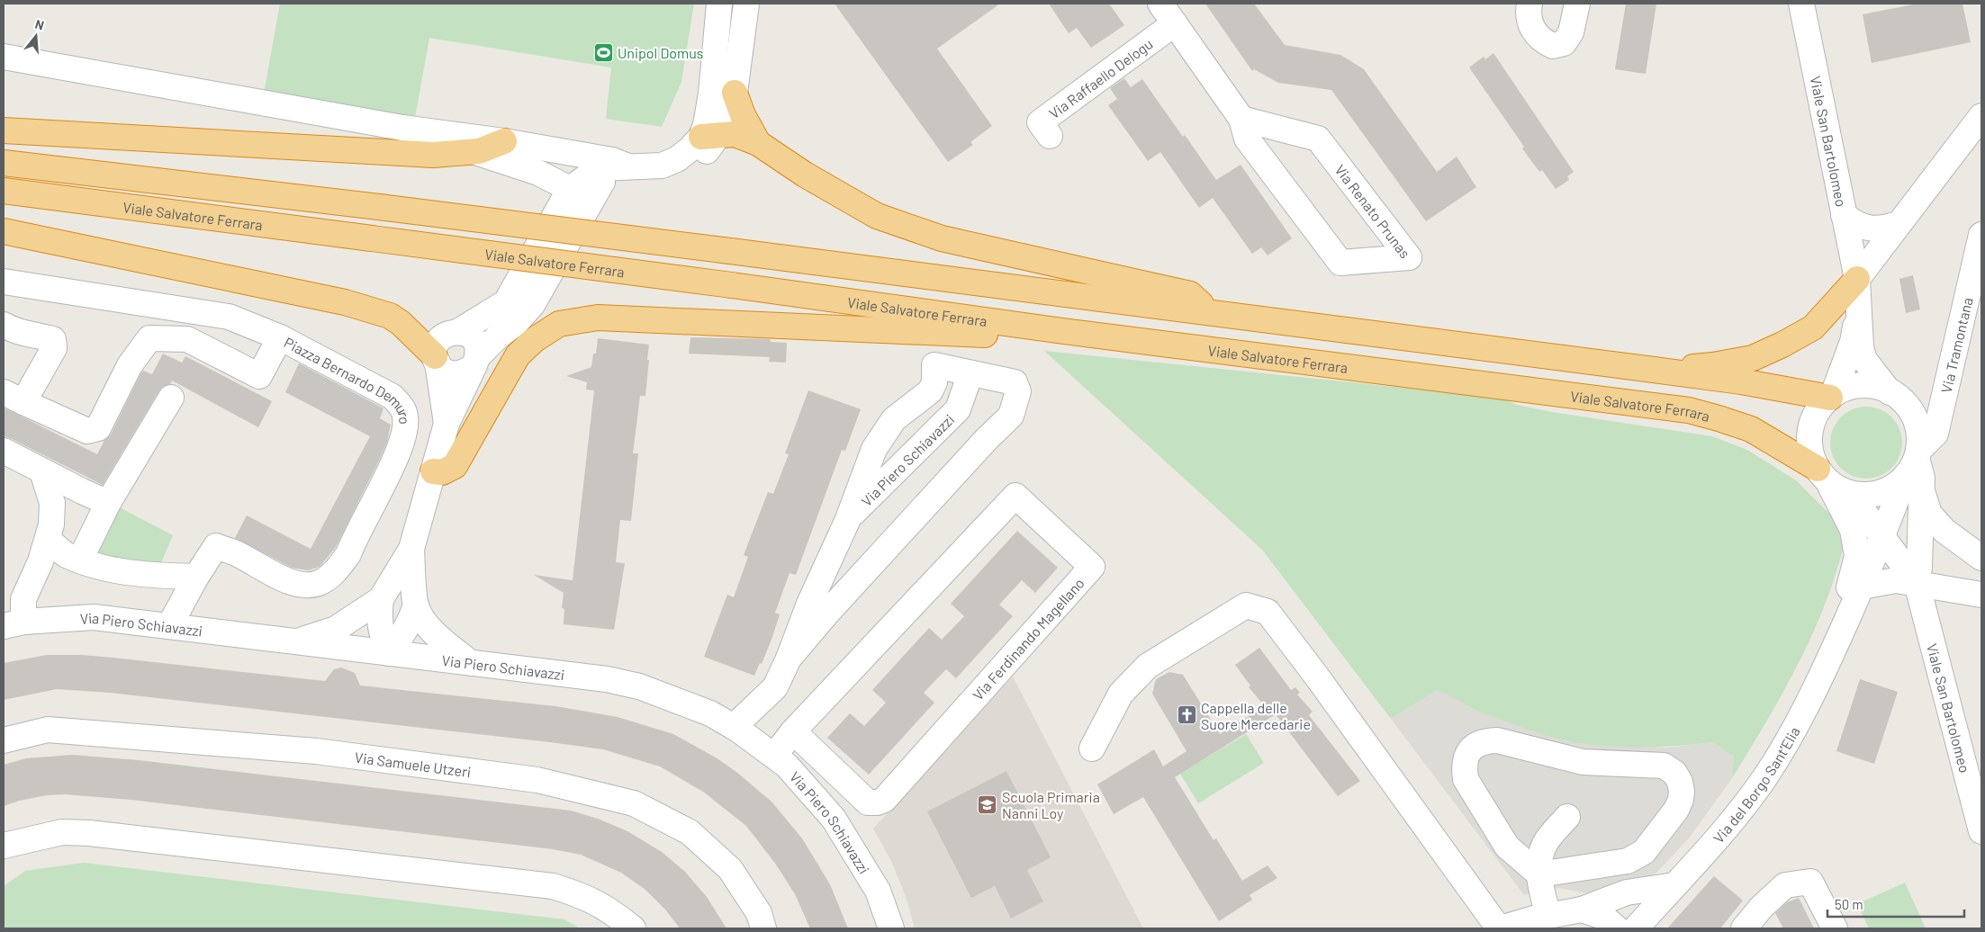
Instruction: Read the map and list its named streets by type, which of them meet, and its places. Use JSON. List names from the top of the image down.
{
  "streets": {
    "highway": ["Viale Salvatore Ferrara"],
    "street": [
      "Via Raffaello Delogu",
      "Viale San Bartolomeo",
      "Via Renato Prunas",
      "Via Tramontana",
      "Piazza Bernardo Demuro",
      "Via Piero Schiavazzi",
      "Via Ferdinando Magellano",
      "Via Samuele Utzeri",
      "Via del Borgo Sant'Elia"
    ]
  },
  "crossings": [
    ["Via Raffaello Delogu", "Via Renato Prunas"],
    ["Viale San Bartolomeo", "Viale Salvatore Ferrara"],
    ["Viale San Bartolomeo", "Via Tramontana"],
    ["Viale San Bartolomeo", "Via del Borgo Sant'Elia"],
    ["Viale Salvatore Ferrara", "Via Tramontana"],
    ["Viale Salvatore Ferrara", "Via del Borgo Sant'Elia"],
    ["Via Tramontana", "Via del Borgo Sant'Elia"],
    ["Piazza Bernardo Demuro", "Via Piero Schiavazzi"],
    ["Via Piero Schiavazzi", "Via Ferdinando Magellano"]
  ],
  "places": {
    "sports": ["Unipol Domus"],
    "church": ["Cappella delle Suore Mercedarie"],
    "school or university": ["Scuola Primaria Nanni Loy"]
  },
  "scale_bar": "50 m",
  "north": "top"
}
